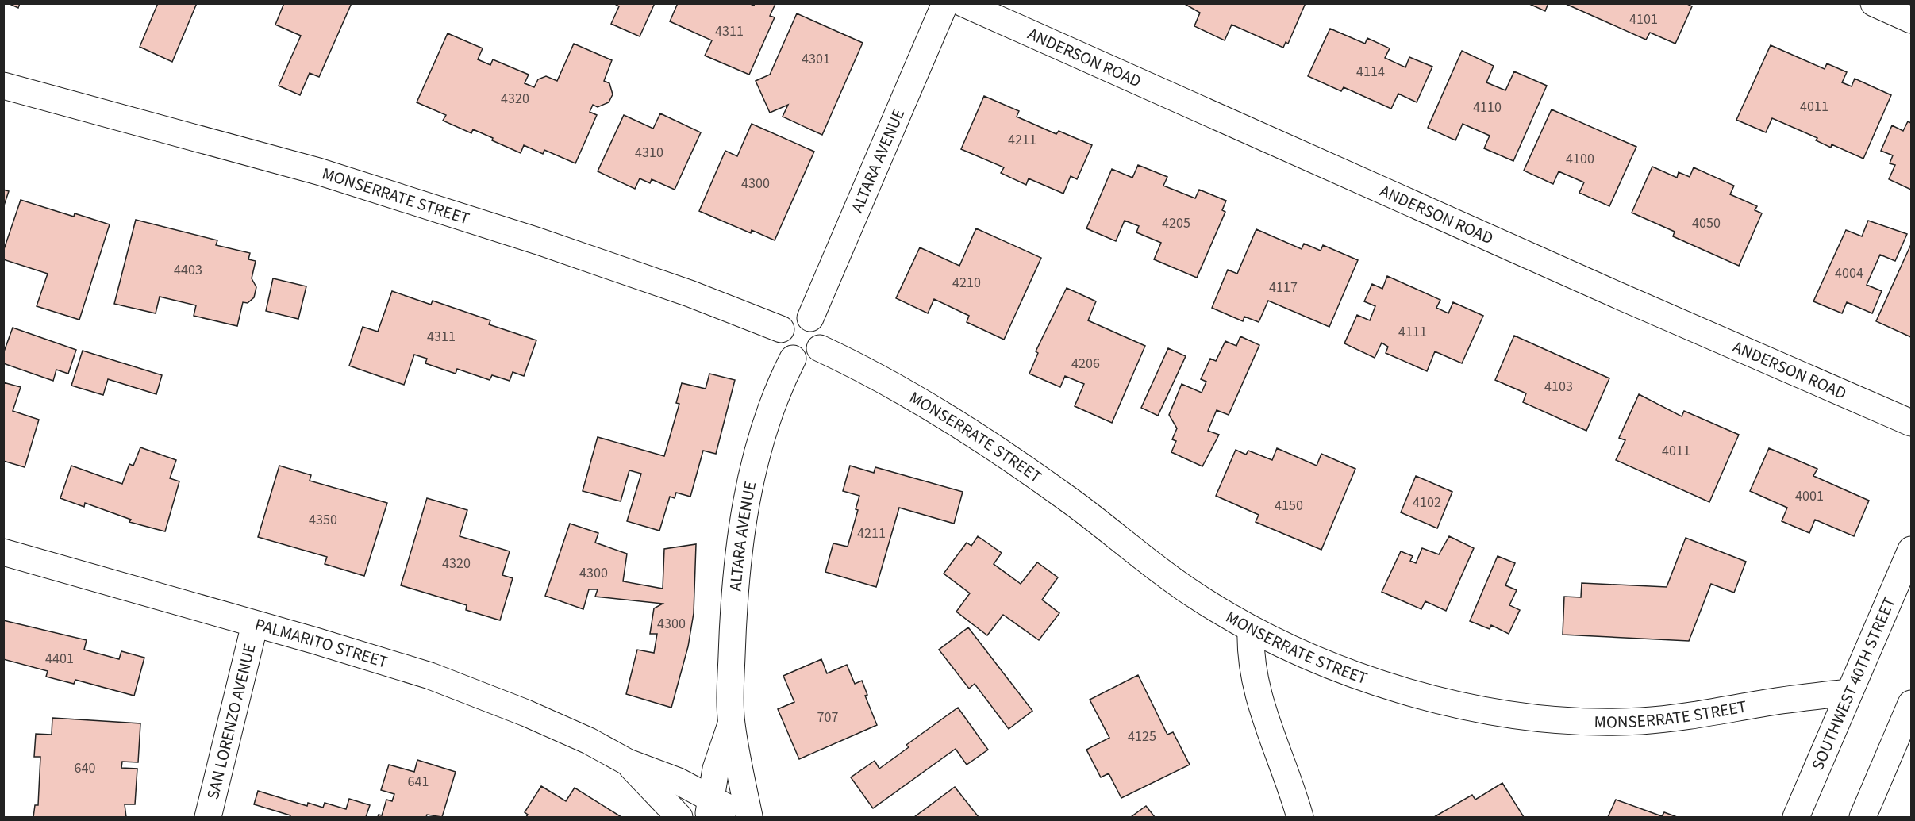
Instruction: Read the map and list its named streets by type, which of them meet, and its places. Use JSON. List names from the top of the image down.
{
  "streets": {
    "street": [
      "ANDERSON ROAD",
      "ALTARA AVENUE",
      "MONSERRATE STREET",
      "PALMARITO STREET",
      "SOUTHWEST 40TH STREET",
      "SAN LORENZO AVENUE"
    ]
  },
  "crossings": [
    ["ALTARA AVENUE", "MONSERRATE STREET"],
    ["ALTARA AVENUE", "PALMARITO STREET"],
    ["MONSERRATE STREET", "SOUTHWEST 40TH STREET"],
    ["PALMARITO STREET", "SAN LORENZO AVENUE"]
  ],
  "house_numbers": [
    "4101",
    "4311",
    "4301",
    "4114",
    "4320",
    "4011",
    "4110",
    "4211",
    "4310",
    "4100",
    "4300",
    "4205",
    "4050",
    "4403",
    "4004",
    "4210",
    "4117",
    "4111",
    "4311",
    "4206",
    "4103",
    "4011",
    "4001",
    "4102",
    "4150",
    "4350",
    "4211",
    "4320",
    "4300",
    "4300",
    "4401",
    "707",
    "4125",
    "640",
    "641"
  ]
}
